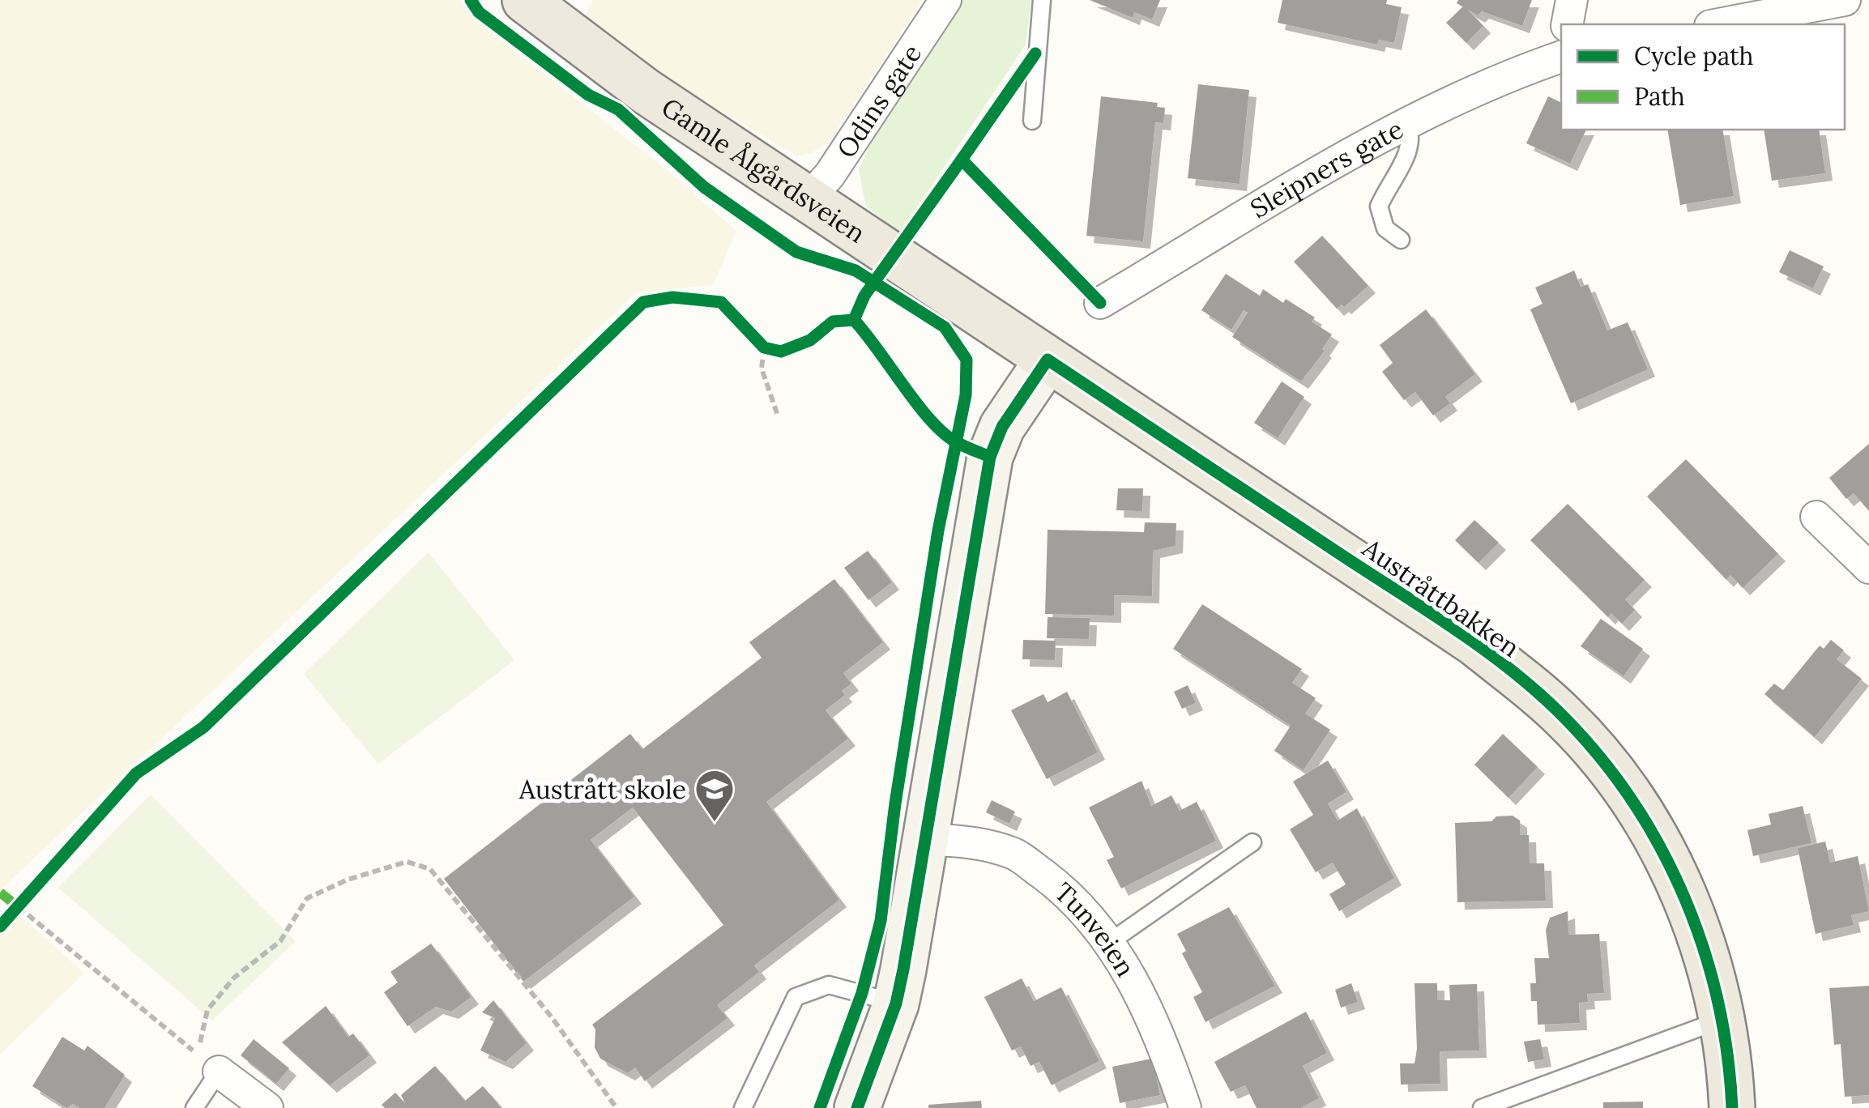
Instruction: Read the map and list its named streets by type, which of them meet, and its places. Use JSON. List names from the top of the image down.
{
  "streets": {
    "main road": ["Gamle Ålgårdsveien", "Austråttbakken"],
    "street": ["Odins gate", "Sleipners gate", "Tunveien"]
  },
  "crossings": [
    ["Odins gate", "Gamle Ålgårdsveien"],
    ["Gamle Ålgårdsveien", "Austråttbakken"]
  ],
  "places": {
    "school or university": ["Austrått skole"]
  },
  "legend": ["Cycle path", "Path"]
}
